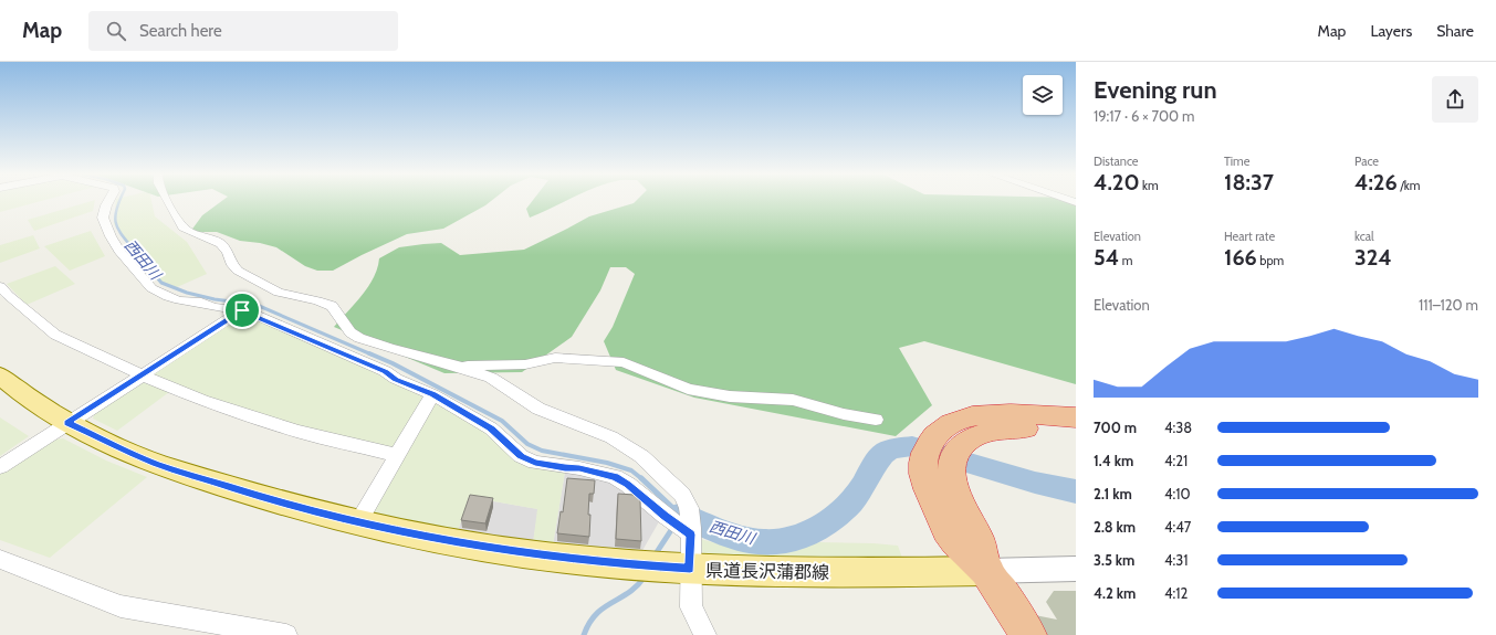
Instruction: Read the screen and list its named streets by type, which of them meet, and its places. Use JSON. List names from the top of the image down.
{
  "streets": {
    "main road": ["県道長沢蒲郡線"]
  },
  "water": ["西田川"],
  "page": {
    "header": "Map",
    "search": "Search here",
    "nav": ["Map", "Layers", "Share"],
    "heading": ["Evening run", "19:17 · 6 × 700 m"],
    "stats": [
      ["Distance", "4.20 km"],
      ["Time", "18:37"],
      ["Pace", "4:26 /km"],
      ["Elevation", "54 m"],
      ["Heart rate", "166 bpm"],
      ["kcal", "324"]
    ],
    "chart": ["Elevation", "111–120 m"],
    "list": [
      {
        "name": "700 m",
        "note": "4:38"
      },
      {
        "name": "1.4 km",
        "note": "4:21"
      },
      {
        "name": "2.1 km",
        "note": "4:10"
      },
      {
        "name": "2.8 km",
        "note": "4:47"
      },
      {
        "name": "3.5 km",
        "note": "4:31"
      },
      {
        "name": "4.2 km",
        "note": "4:12"
      }
    ]
  }
}
